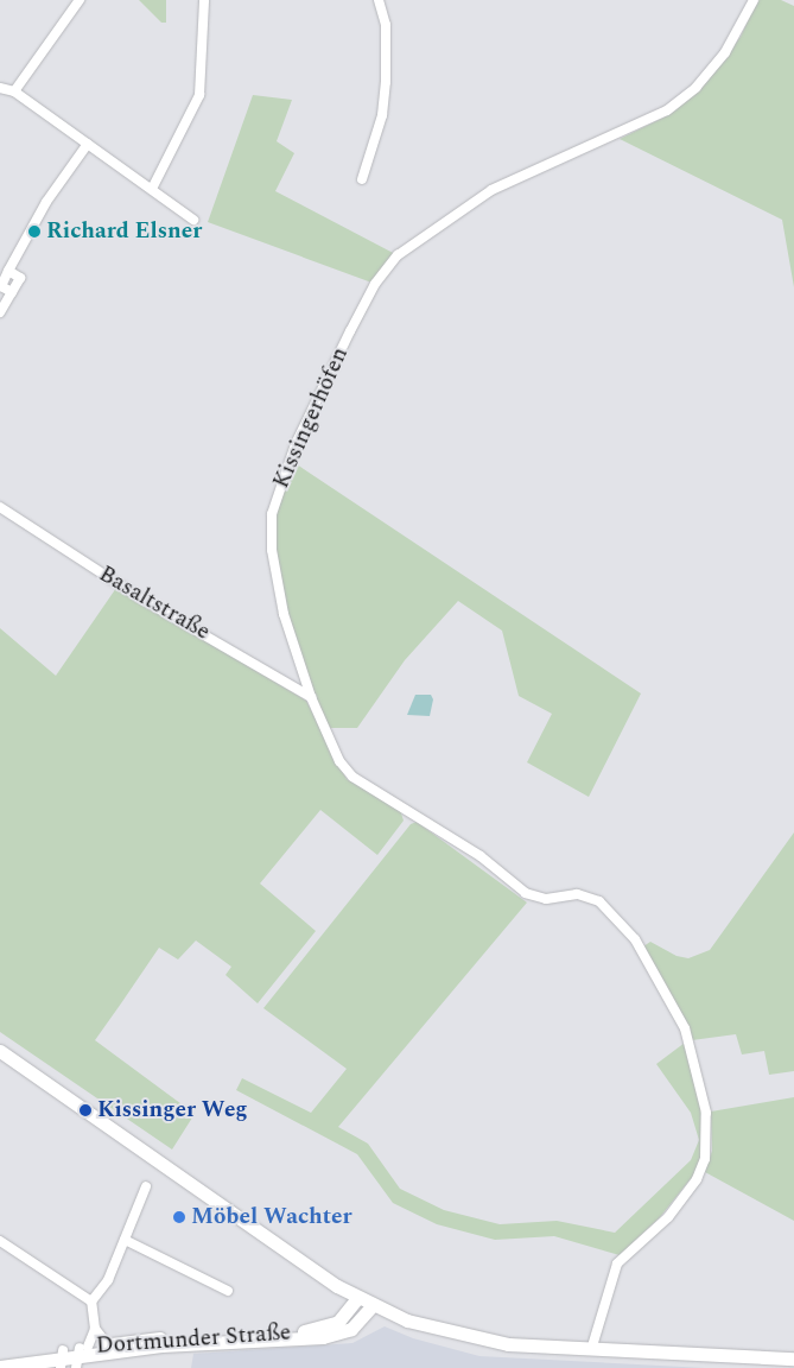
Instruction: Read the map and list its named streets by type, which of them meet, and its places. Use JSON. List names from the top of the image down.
{
  "streets": {
    "main road": ["Dortmunder Straße"],
    "street": ["Kissingerhöfen", "Basaltstraße"]
  },
  "crossings": [
    ["Kissingerhöfen", "Basaltstraße"]
  ],
  "places": ["Richard Elsner", "Kissinger Weg", "Möbel Wachter"]
}
